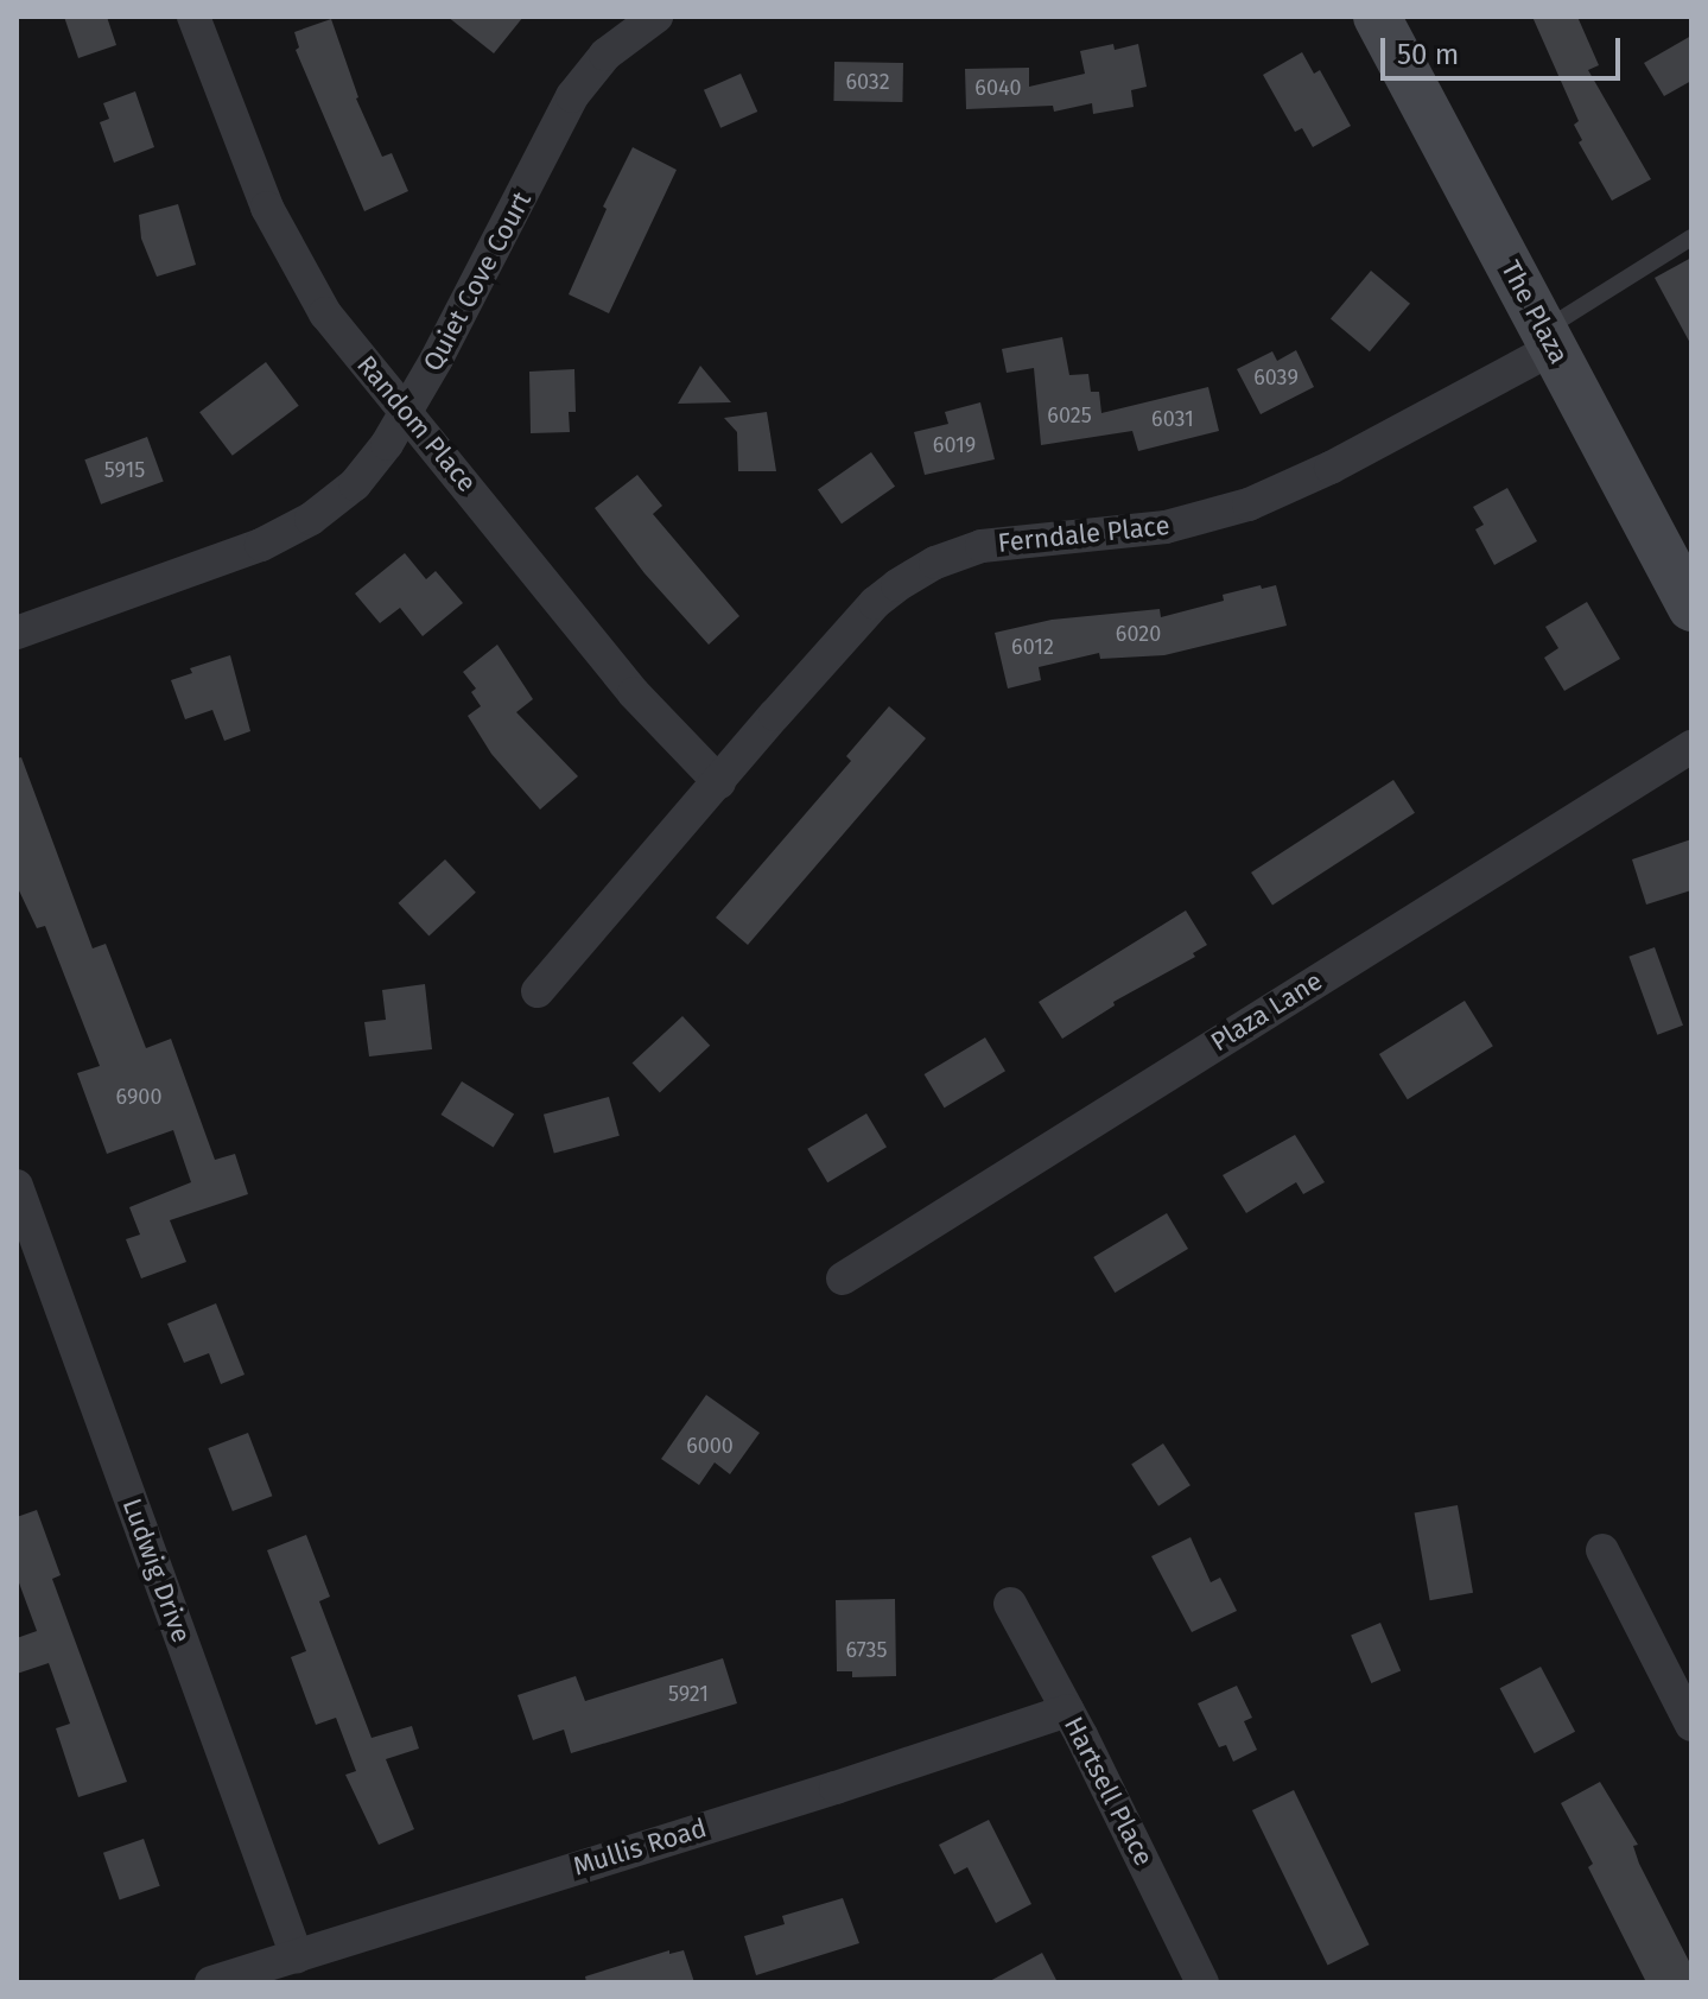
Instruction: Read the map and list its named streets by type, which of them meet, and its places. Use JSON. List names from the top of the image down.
{
  "streets": {
    "main road": ["The Plaza"],
    "street": [
      "Quiet Cove Court",
      "Random Place",
      "Ferndale Place",
      "Plaza Lane",
      "Ludwig Drive",
      "Hartsell Place",
      "Mullis Road"
    ]
  },
  "crossings": [
    ["Quiet Cove Court", "Random Place"],
    ["The Plaza", "Ferndale Place"],
    ["Random Place", "Ferndale Place"],
    ["Ludwig Drive", "Mullis Road"],
    ["Hartsell Place", "Mullis Road"]
  ],
  "house_numbers": [
    "6032",
    "6040",
    "6039",
    "6025",
    "6031",
    "6019",
    "5915",
    "6020",
    "6012",
    "6900",
    "6000",
    "6735",
    "5921"
  ],
  "scale_bar": "50 m"
}
